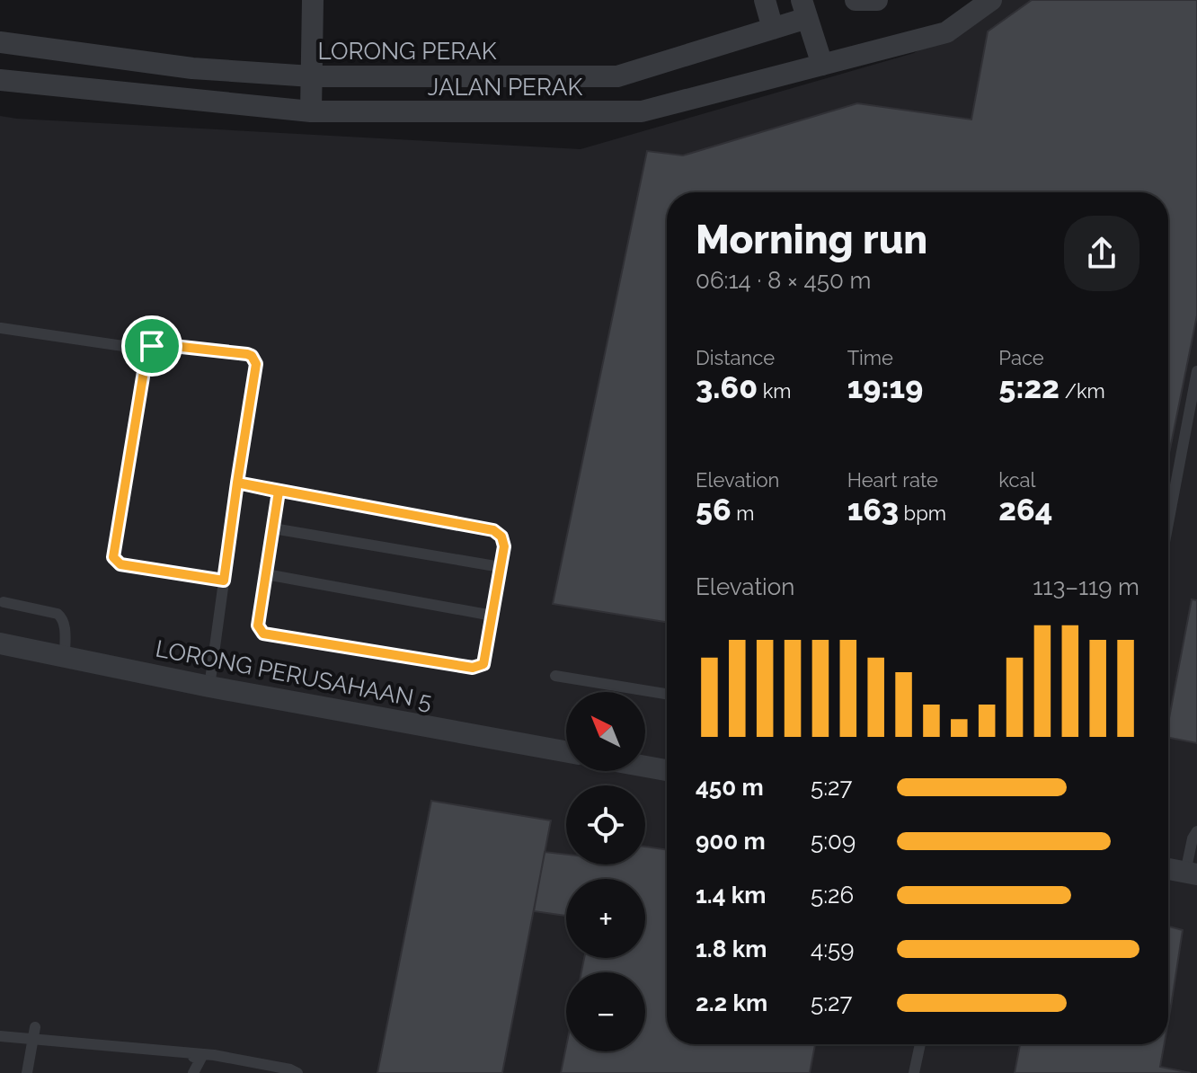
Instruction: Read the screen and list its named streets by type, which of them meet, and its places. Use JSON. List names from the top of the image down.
{
  "streets": {
    "street": ["LORONG PERAK", "JALAN PERAK", "LORONG PERUSAHAAN 5"]
  },
  "north": "top left",
  "page": {
    "heading": ["Morning run", "06:14 · 8 × 450 m"],
    "stats": [
      ["Distance", "3.60 km"],
      ["Time", "19:19"],
      ["Pace", "5:22 /km"],
      ["Elevation", "56 m"],
      ["Heart rate", "163 bpm"],
      ["kcal", "264"]
    ],
    "chart": ["Elevation", "113–119 m"],
    "map_buttons": ["+", "−"],
    "list": [
      {
        "name": "450 m",
        "note": "5:27"
      },
      {
        "name": "900 m",
        "note": "5:09"
      },
      {
        "name": "1.4 km",
        "note": "5:26"
      },
      {
        "name": "1.8 km",
        "note": "4:59"
      },
      {
        "name": "2.2 km",
        "note": "5:27"
      }
    ]
  }
}
